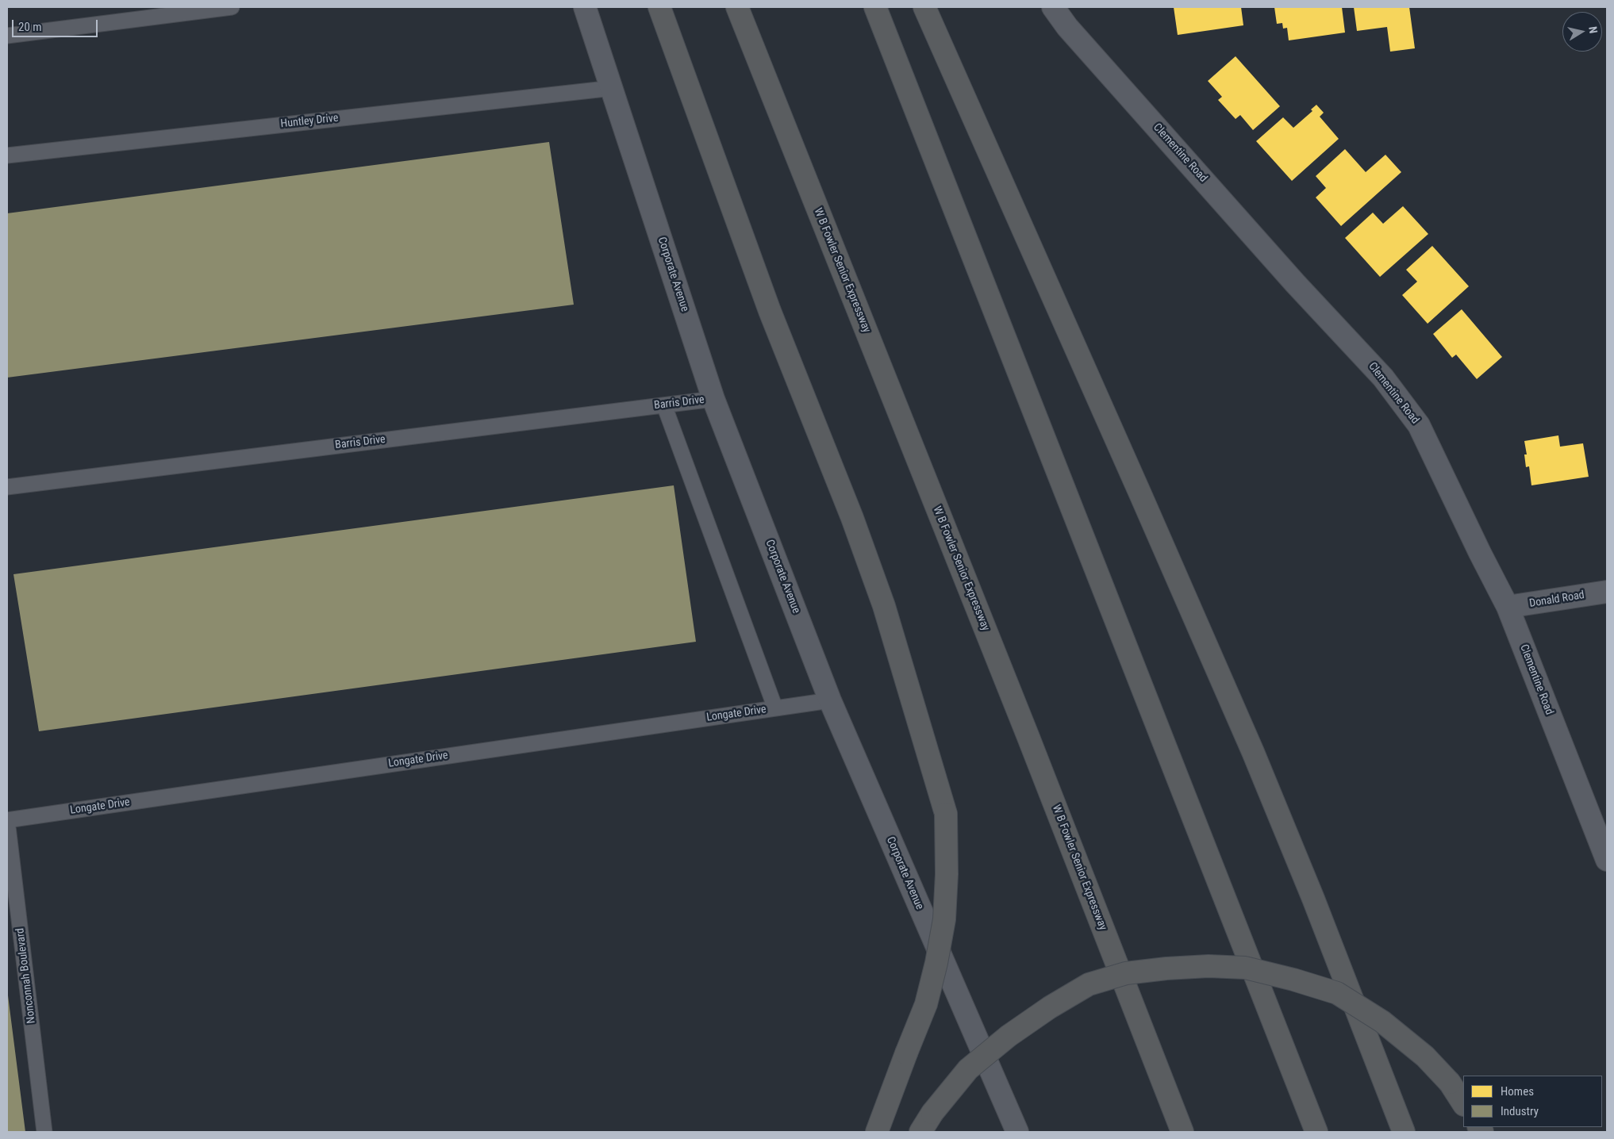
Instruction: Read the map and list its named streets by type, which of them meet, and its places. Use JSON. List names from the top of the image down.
{
  "streets": {
    "highway": ["W B Fowler Senior Expressway"],
    "street": ["Clementine Road", "Corporate Avenue", "Donald Road"],
    "lane": [
      "Huntley Drive",
      "Barris Drive",
      "Longate Drive",
      "Nonconnah Boulevard"
    ]
  },
  "crossings": [
    ["Huntley Drive", "Corporate Avenue"],
    ["Clementine Road", "Donald Road"],
    ["Corporate Avenue", "Barris Drive"],
    ["Corporate Avenue", "Longate Drive"],
    ["Longate Drive", "Nonconnah Boulevard"]
  ],
  "legend": ["Homes", "Industry"],
  "scale_bar": "20 m",
  "north": "right"
}
